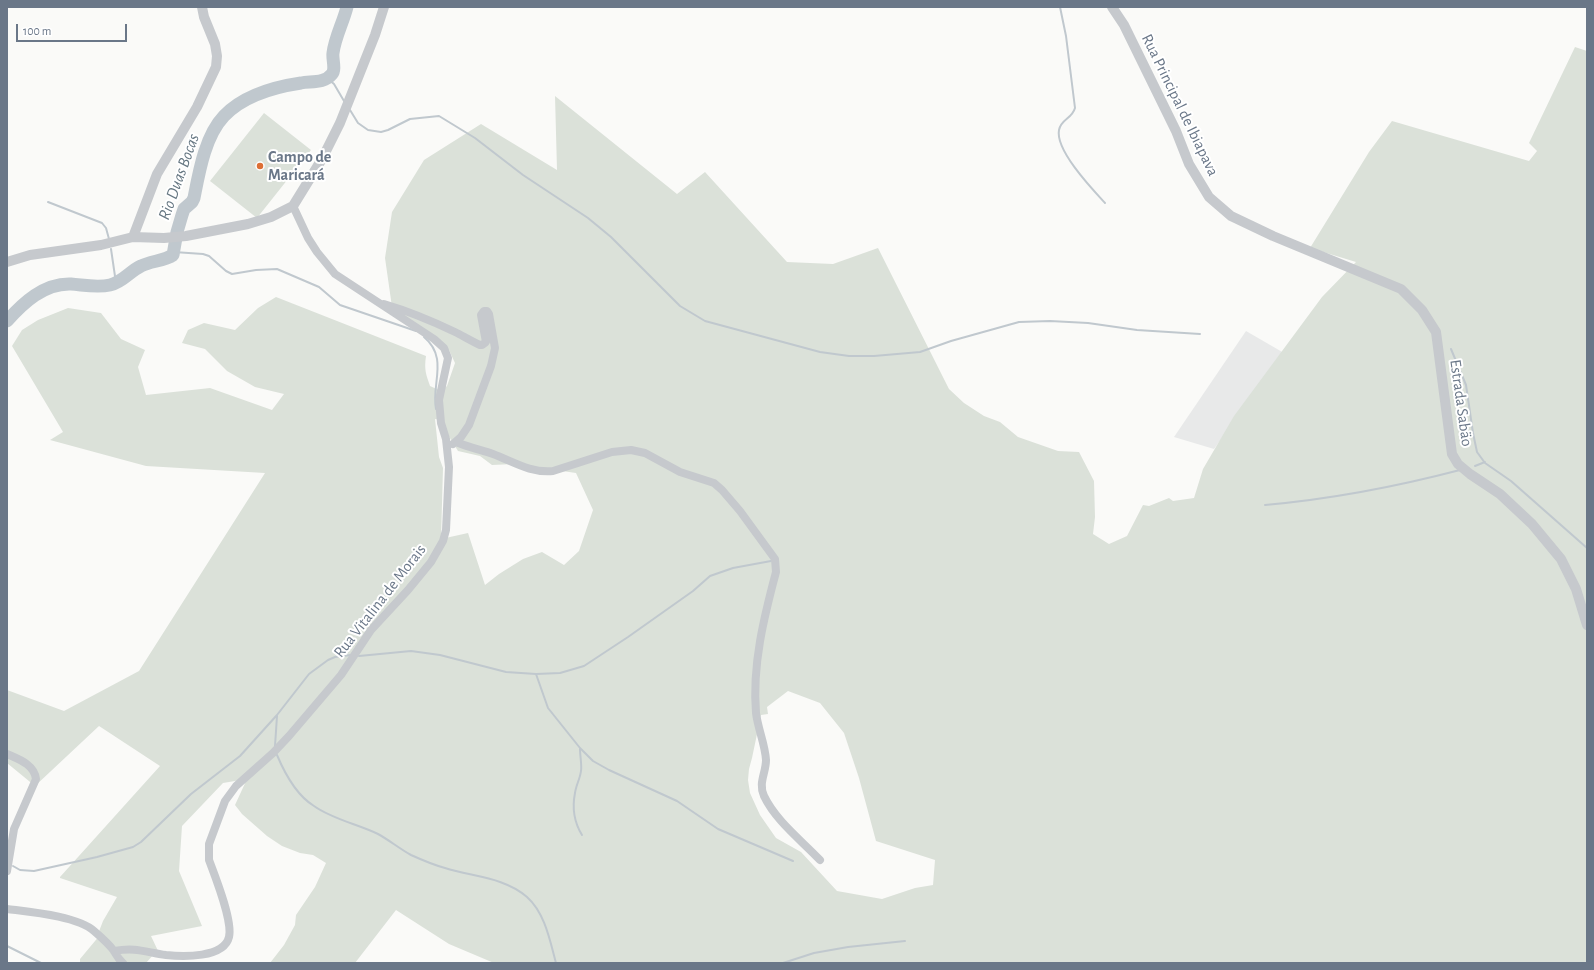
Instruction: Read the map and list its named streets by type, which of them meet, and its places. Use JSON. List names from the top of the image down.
{
  "streets": {
    "street": ["Rua Principal de Ibiapava", "Estrada Sabäo", "Rua Vitalina de Morais"]
  },
  "crossings": [
    ["Rua Principal de Ibiapava", "Estrada Sabäo"]
  ],
  "water": ["Rio Duas Bocas"],
  "places": ["Campo de Maricará"],
  "scale_bar": "100 m"
}
